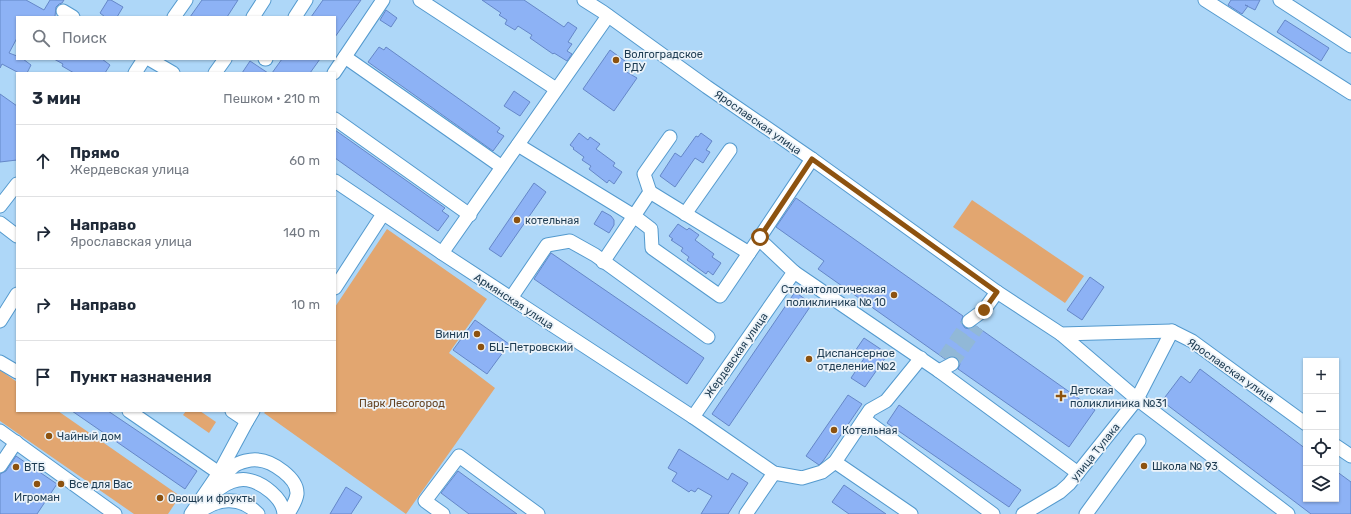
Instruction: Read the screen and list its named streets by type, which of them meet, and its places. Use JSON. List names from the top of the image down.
{
  "streets": {
    "street": [
      "Ярославская улица",
      "Армянская улица",
      "Жердевская улица",
      "улица Тулака"
    ]
  },
  "crossings": [
    ["Ярославская улица", "улица Тулака"],
    ["Армянская улица", "Жердевская улица"]
  ],
  "parks": ["Парк Лесогород"],
  "places": {
    "other": [
      "Волгоградское РДУ",
      "котельная",
      "Стоматологическая поликлиника № 10",
      "Винил",
      "БЦ-Петровский",
      "Диспансерное отделение №2",
      "Котельная",
      "Чайный дом",
      "Школа № 93",
      "ВТБ",
      "Игроман",
      "Все для Вас",
      "Овощи и фрукты"
    ],
    "health": ["Детская поликлиника №31"]
  },
  "page": {
    "search": "Поиск",
    "heading": ["3 мин", "Пешком · 210 m"],
    "list": [
      ["Прямо", "Жердевская улица", "60 m"],
      ["Направо", "Ярославская улица", "140 m"],
      ["Направо", "10 m"],
      "Пункт назначения"
    ],
    "map_buttons": ["+", "−"]
  }
}
